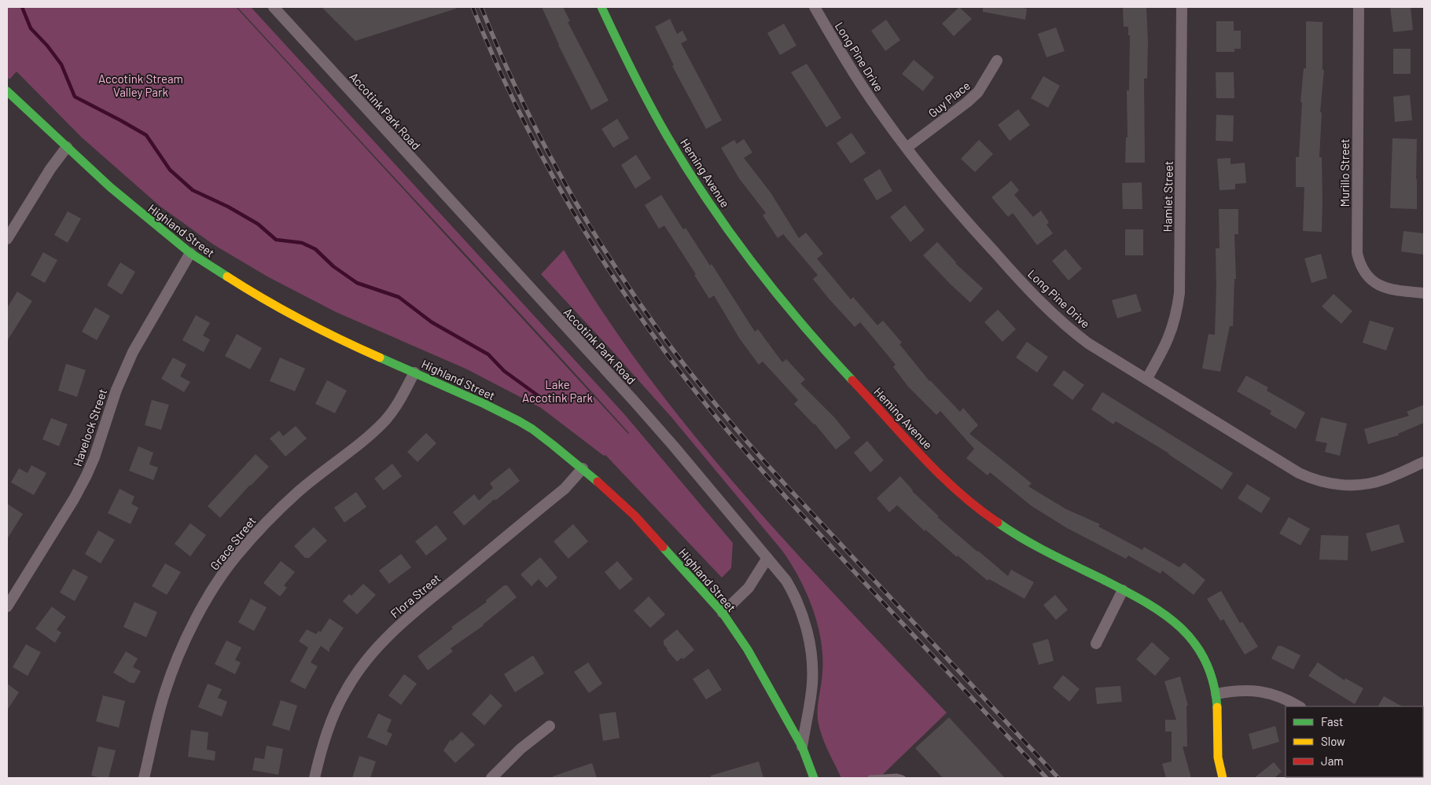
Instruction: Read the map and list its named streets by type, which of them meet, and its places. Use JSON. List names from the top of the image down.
{
  "streets": {
    "street": [
      "Long Pine Drive",
      "Guy Place",
      "Accotink Park Road",
      "Heming Avenue",
      "Murillo Street",
      "Hamlet Street",
      "Highland Street",
      "Havelock Street",
      "Grace Street",
      "Flora Street"
    ]
  },
  "crossings": [
    ["Long Pine Drive", "Guy Place"],
    ["Long Pine Drive", "Hamlet Street"],
    ["Accotink Park Road", "Highland Street"],
    ["Highland Street", "Havelock Street"],
    ["Highland Street", "Grace Street"],
    ["Highland Street", "Flora Street"]
  ],
  "parks": ["Accotink Stream Valley Park", "Lake Accotink Park"],
  "legend": ["Fast", "Slow", "Jam"]
}
